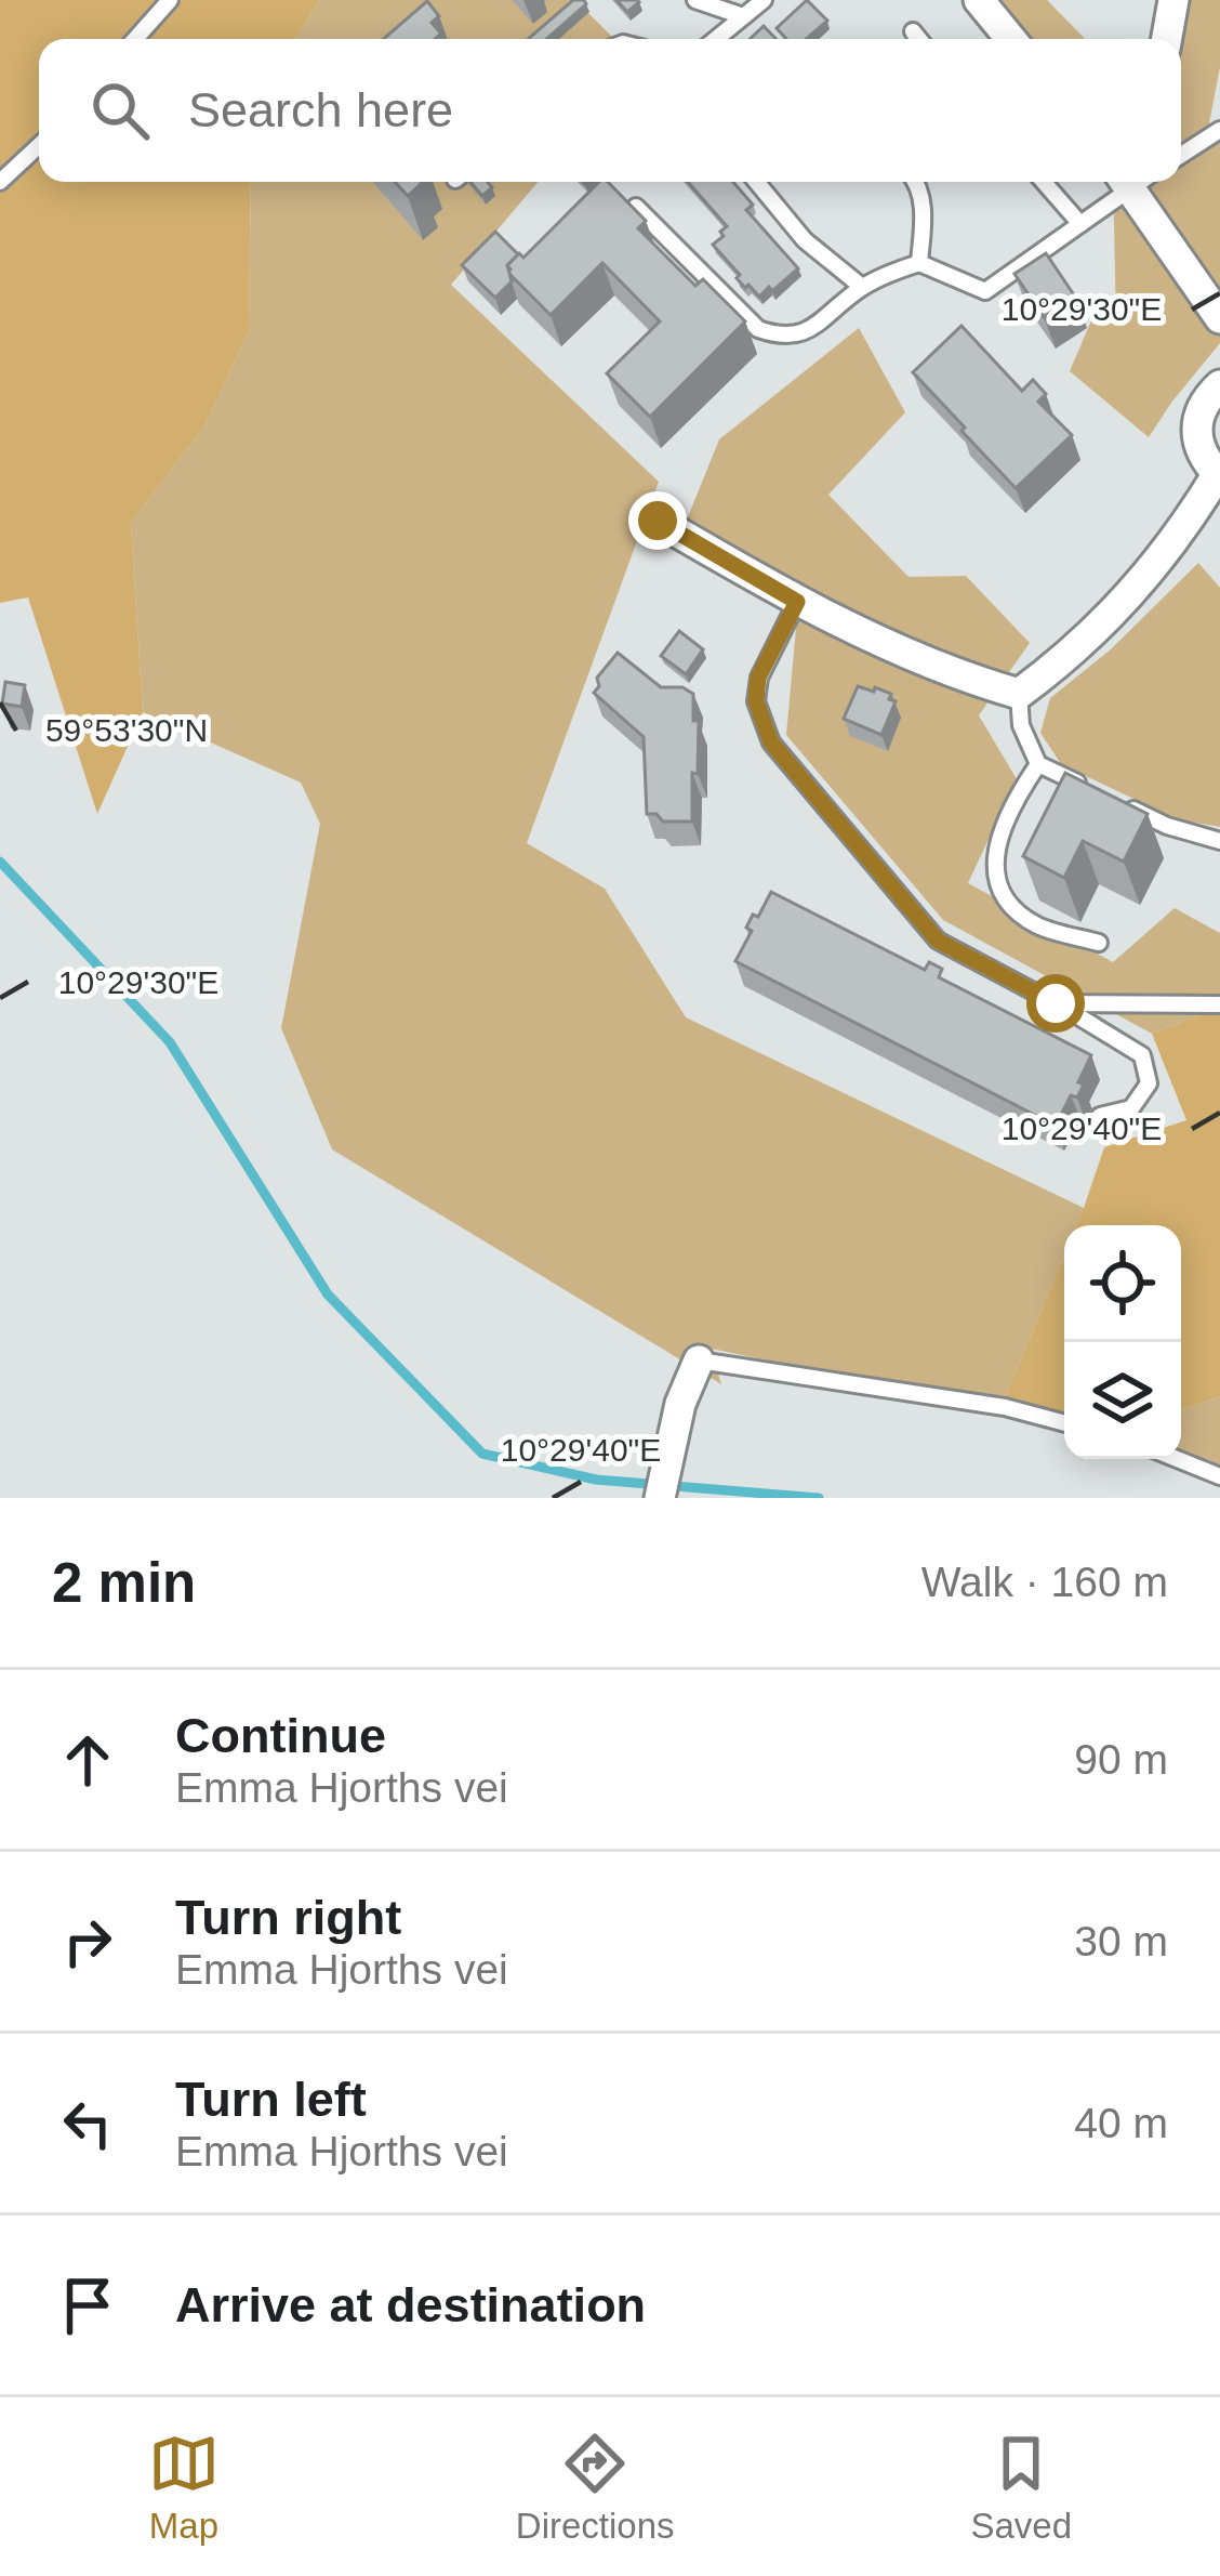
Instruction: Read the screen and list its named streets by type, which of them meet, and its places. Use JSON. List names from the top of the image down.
{
  "page": {
    "search": "Search here",
    "heading": ["2 min", "Walk · 160 m"],
    "list": [
      ["Continue", "Emma Hjorths vei", "90 m"],
      ["Turn right", "Emma Hjorths vei", "30 m"],
      ["Turn left", "Emma Hjorths vei", "40 m"],
      "Arrive at destination"
    ],
    "nav": ["Map", "Directions", "Saved"]
  },
  "coordinates": ["10°29'30\"E", "59°53'30\"N", "10°29'40\"E"]
}
